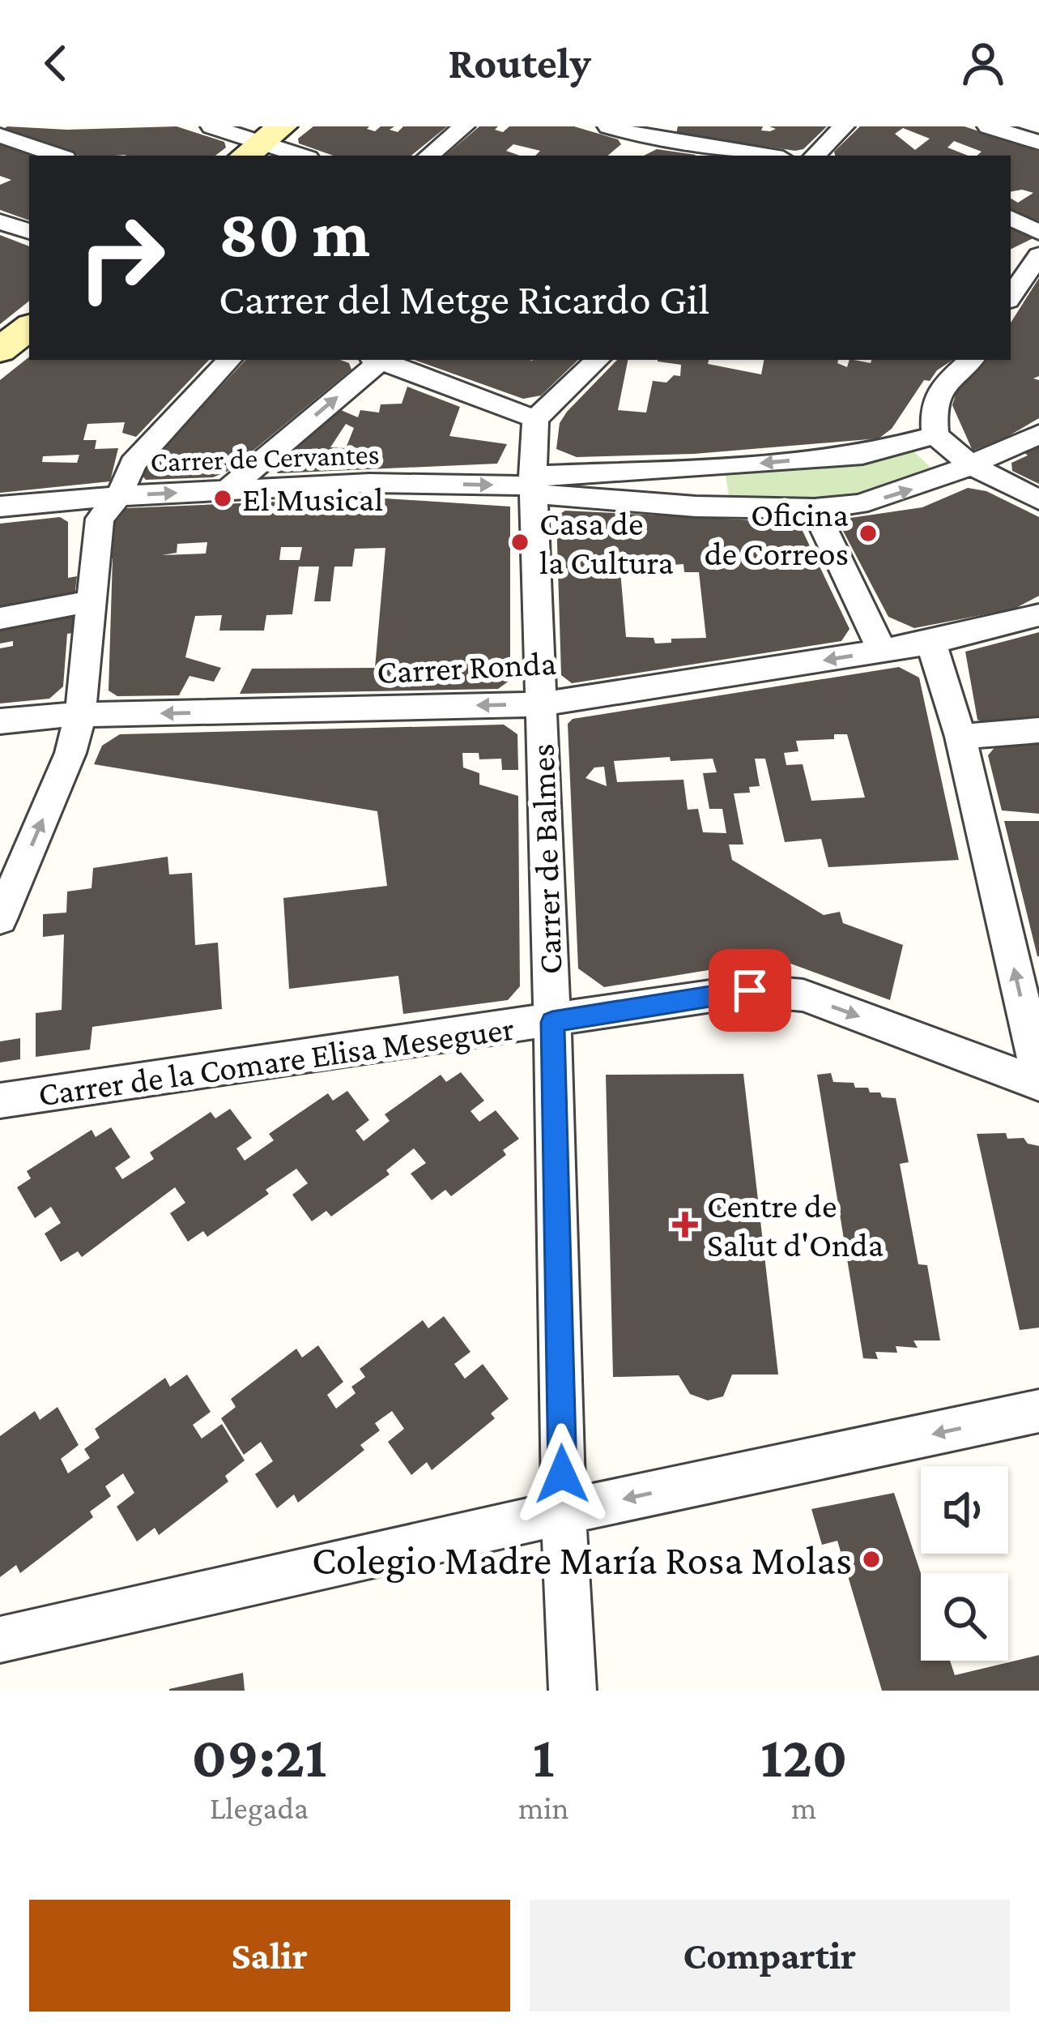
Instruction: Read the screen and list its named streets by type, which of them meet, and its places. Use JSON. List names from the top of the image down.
{
  "streets": {
    "street": [
      "Carrer de Cervantes",
      "Carrer Ronda",
      "Carrer de Balmes",
      "Carrer de la Comare Elisa Meseguer"
    ]
  },
  "crossings": [
    ["Carrer de Cervantes", "Carrer de Balmes"],
    ["Carrer Ronda", "Carrer de Balmes"],
    ["Carrer de Balmes", "Carrer de la Comare Elisa Meseguer"]
  ],
  "one_way": ["Carrer Ronda", "Carrer de la Comare Elisa Meseguer"],
  "places": {
    "other": [
      "El Musical",
      "Oficina de Correos",
      "Casa de la Cultura",
      "Colegio Madre María Rosa Molas"
    ],
    "health": ["Centre de Salut d'Onda"]
  },
  "page": {
    "header": "Routely",
    "turn": ["80 m", "Carrer del Metge Ricardo Gil"],
    "eta": [
      "09:21",
      "Llegada",
      "1",
      "min",
      "120",
      "m"
    ],
    "buttons": ["Salir", "Compartir"]
  }
}
